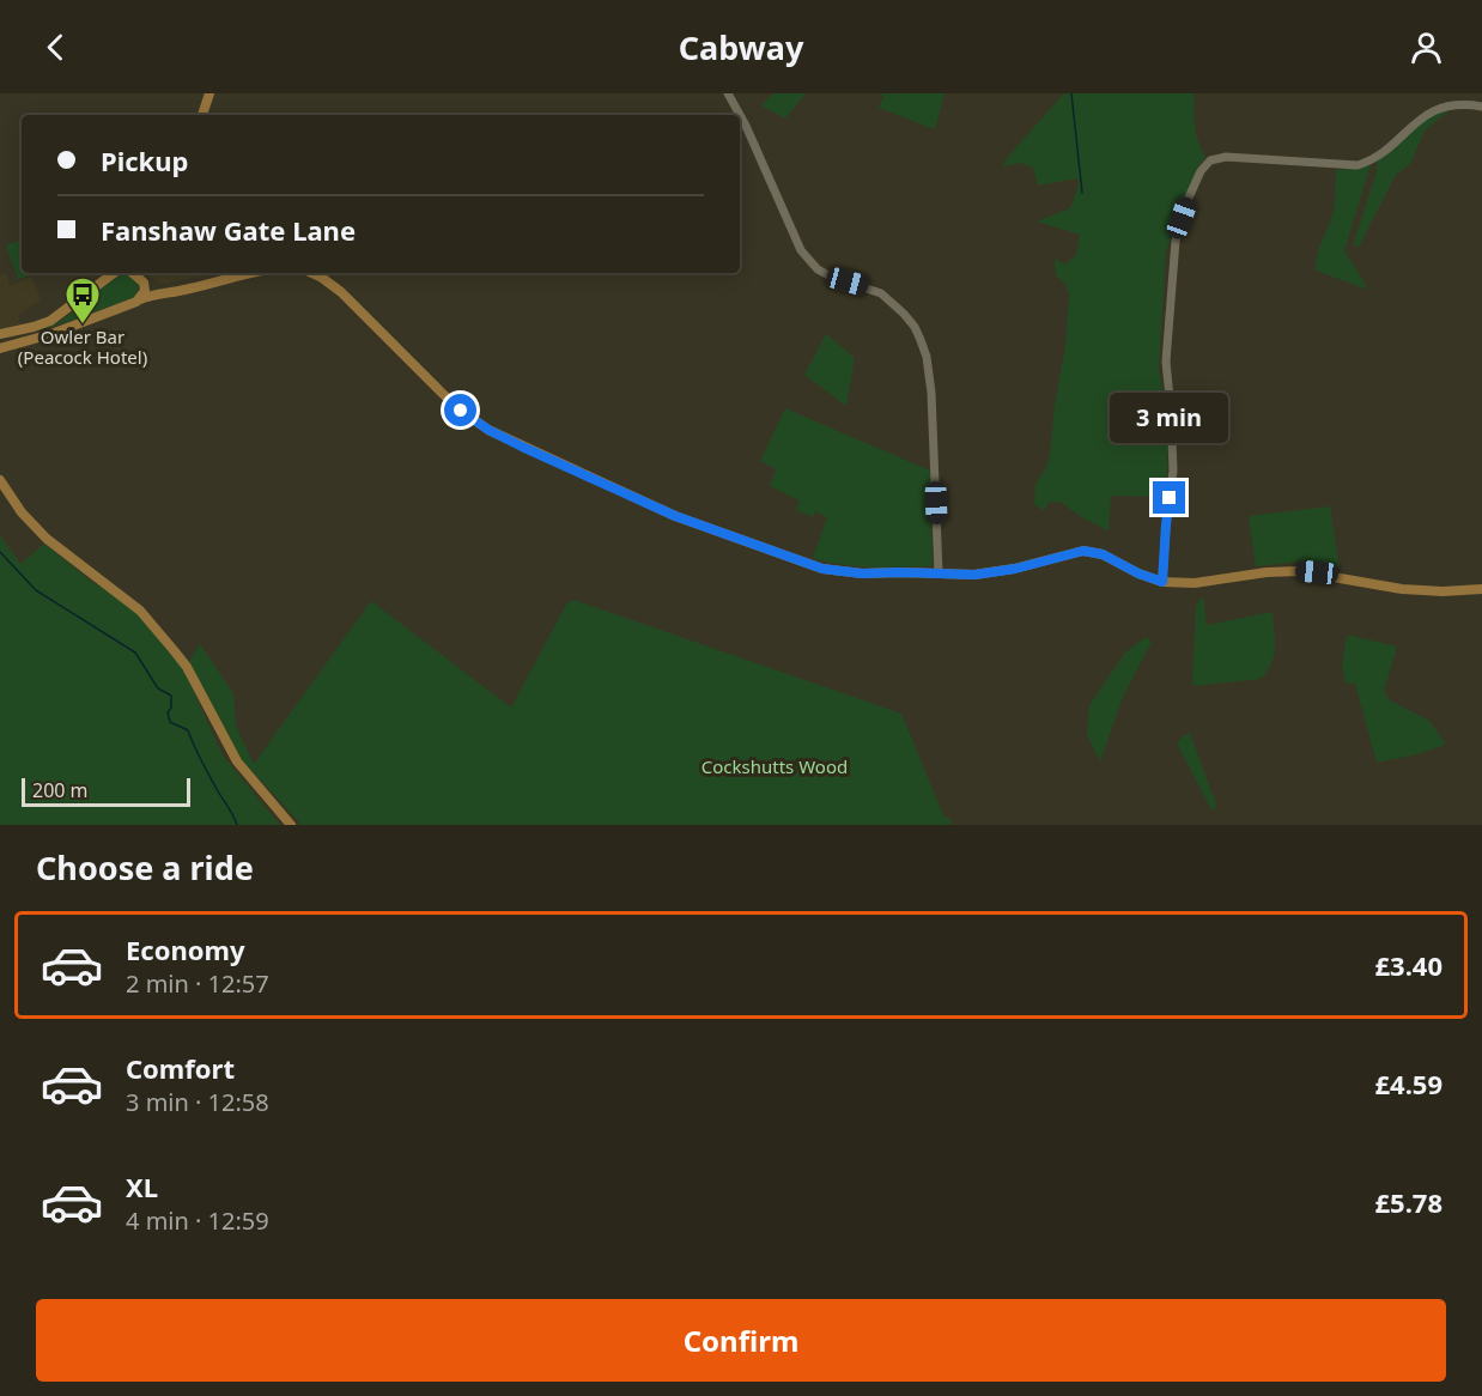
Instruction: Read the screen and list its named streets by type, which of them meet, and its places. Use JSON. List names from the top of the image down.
{
  "parks": ["Cockshutts Wood"],
  "places": {
    "bus stop": ["Owler Bar (Peacock Hotel)"]
  },
  "scale_bar": "200 m",
  "page": {
    "header": "Cabway",
    "banner": ["Pickup", "Fanshaw Gate Lane"],
    "bubble": "3 min",
    "scale": "200 m",
    "heading": "Choose a ride",
    "list": [
      {
        "name": "Economy",
        "note": "2 min · 12:57",
        "value": "£3.40"
      },
      {
        "name": "Comfort",
        "note": "3 min · 12:58",
        "value": "£4.59"
      },
      {
        "name": "XL",
        "note": "4 min · 12:59",
        "value": "£5.78"
      }
    ],
    "buttons": "Confirm"
  }
}
